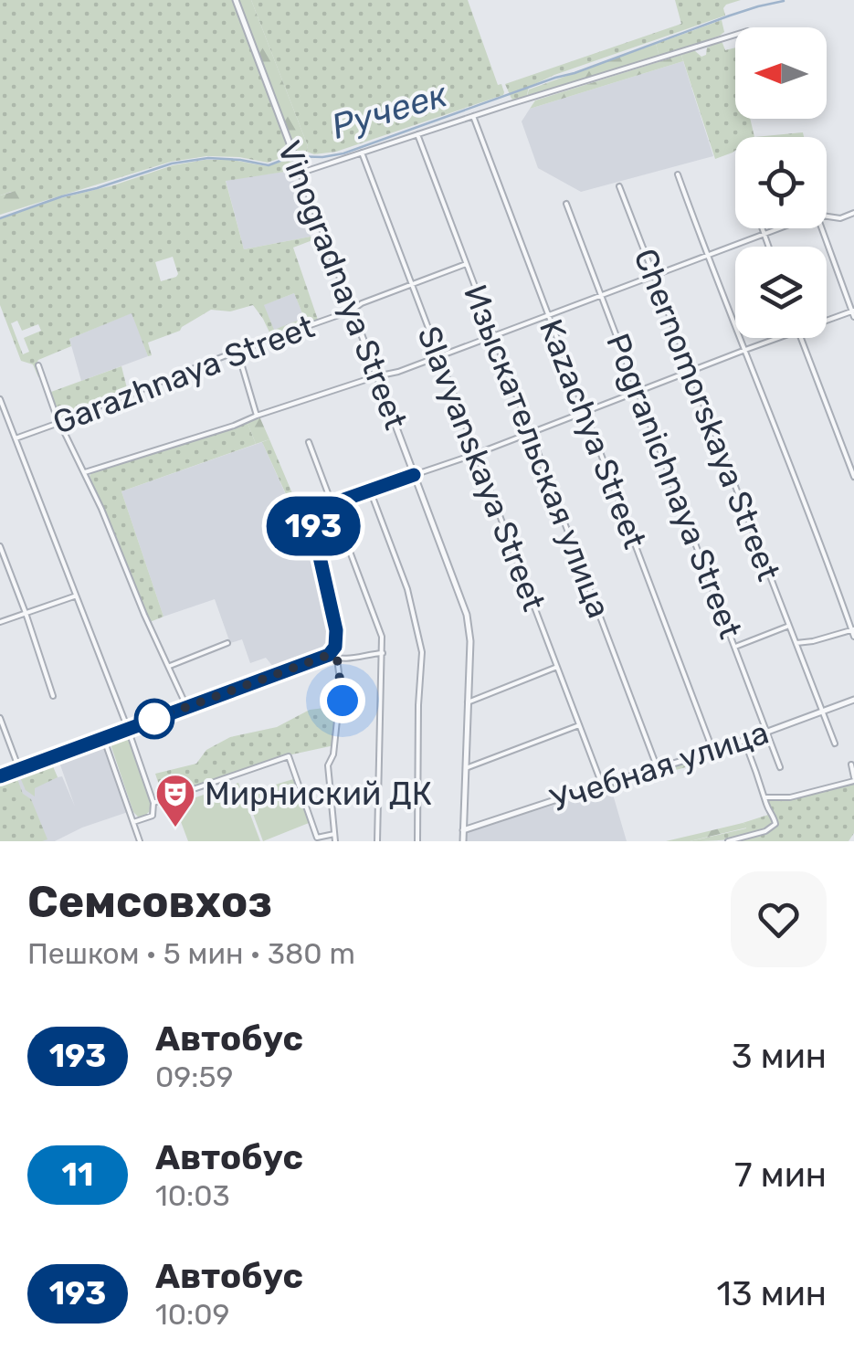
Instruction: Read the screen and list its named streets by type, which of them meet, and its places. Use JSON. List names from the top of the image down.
{
  "streets": {
    "street": [
      "Vinogradnaya Street",
      "Garazhnaya Street",
      "Chernomorskaya Street",
      "Kazachya Street",
      "Изыскательская улица",
      "Slavyanskaya Street",
      "Pogranichnaya Street",
      "Учебная улица"
    ]
  },
  "crossings": [
    ["Vinogradnaya Street", "Garazhnaya Street"],
    ["Vinogradnaya Street", "Учебная улица"],
    ["Garazhnaya Street", "Изыскательская улица"],
    ["Garazhnaya Street", "Slavyanskaya Street"],
    ["Chernomorskaya Street", "Учебная улица"],
    ["Kazachya Street", "Учебная улица"],
    ["Изыскательская улица", "Учебная улица"],
    ["Slavyanskaya Street", "Учебная улица"],
    ["Pogranichnaya Street", "Учебная улица"]
  ],
  "water": ["Ручеек"],
  "places": {
    "theatre": ["Мирниский ДК"]
  },
  "lines": ["bus line 193"],
  "north": "left",
  "page": {
    "on_map": "193",
    "heading": ["Семсовхоз", "Пешком · 5 мин · 380 m"],
    "list": [
      {
        "mark": "193",
        "name": "Автобус",
        "note": "09:59",
        "value": "3 мин"
      },
      {
        "mark": "11",
        "name": "Автобус",
        "note": "10:03",
        "value": "7 мин"
      },
      {
        "mark": "193",
        "name": "Автобус",
        "note": "10:09",
        "value": "13 мин"
      }
    ]
  }
}
